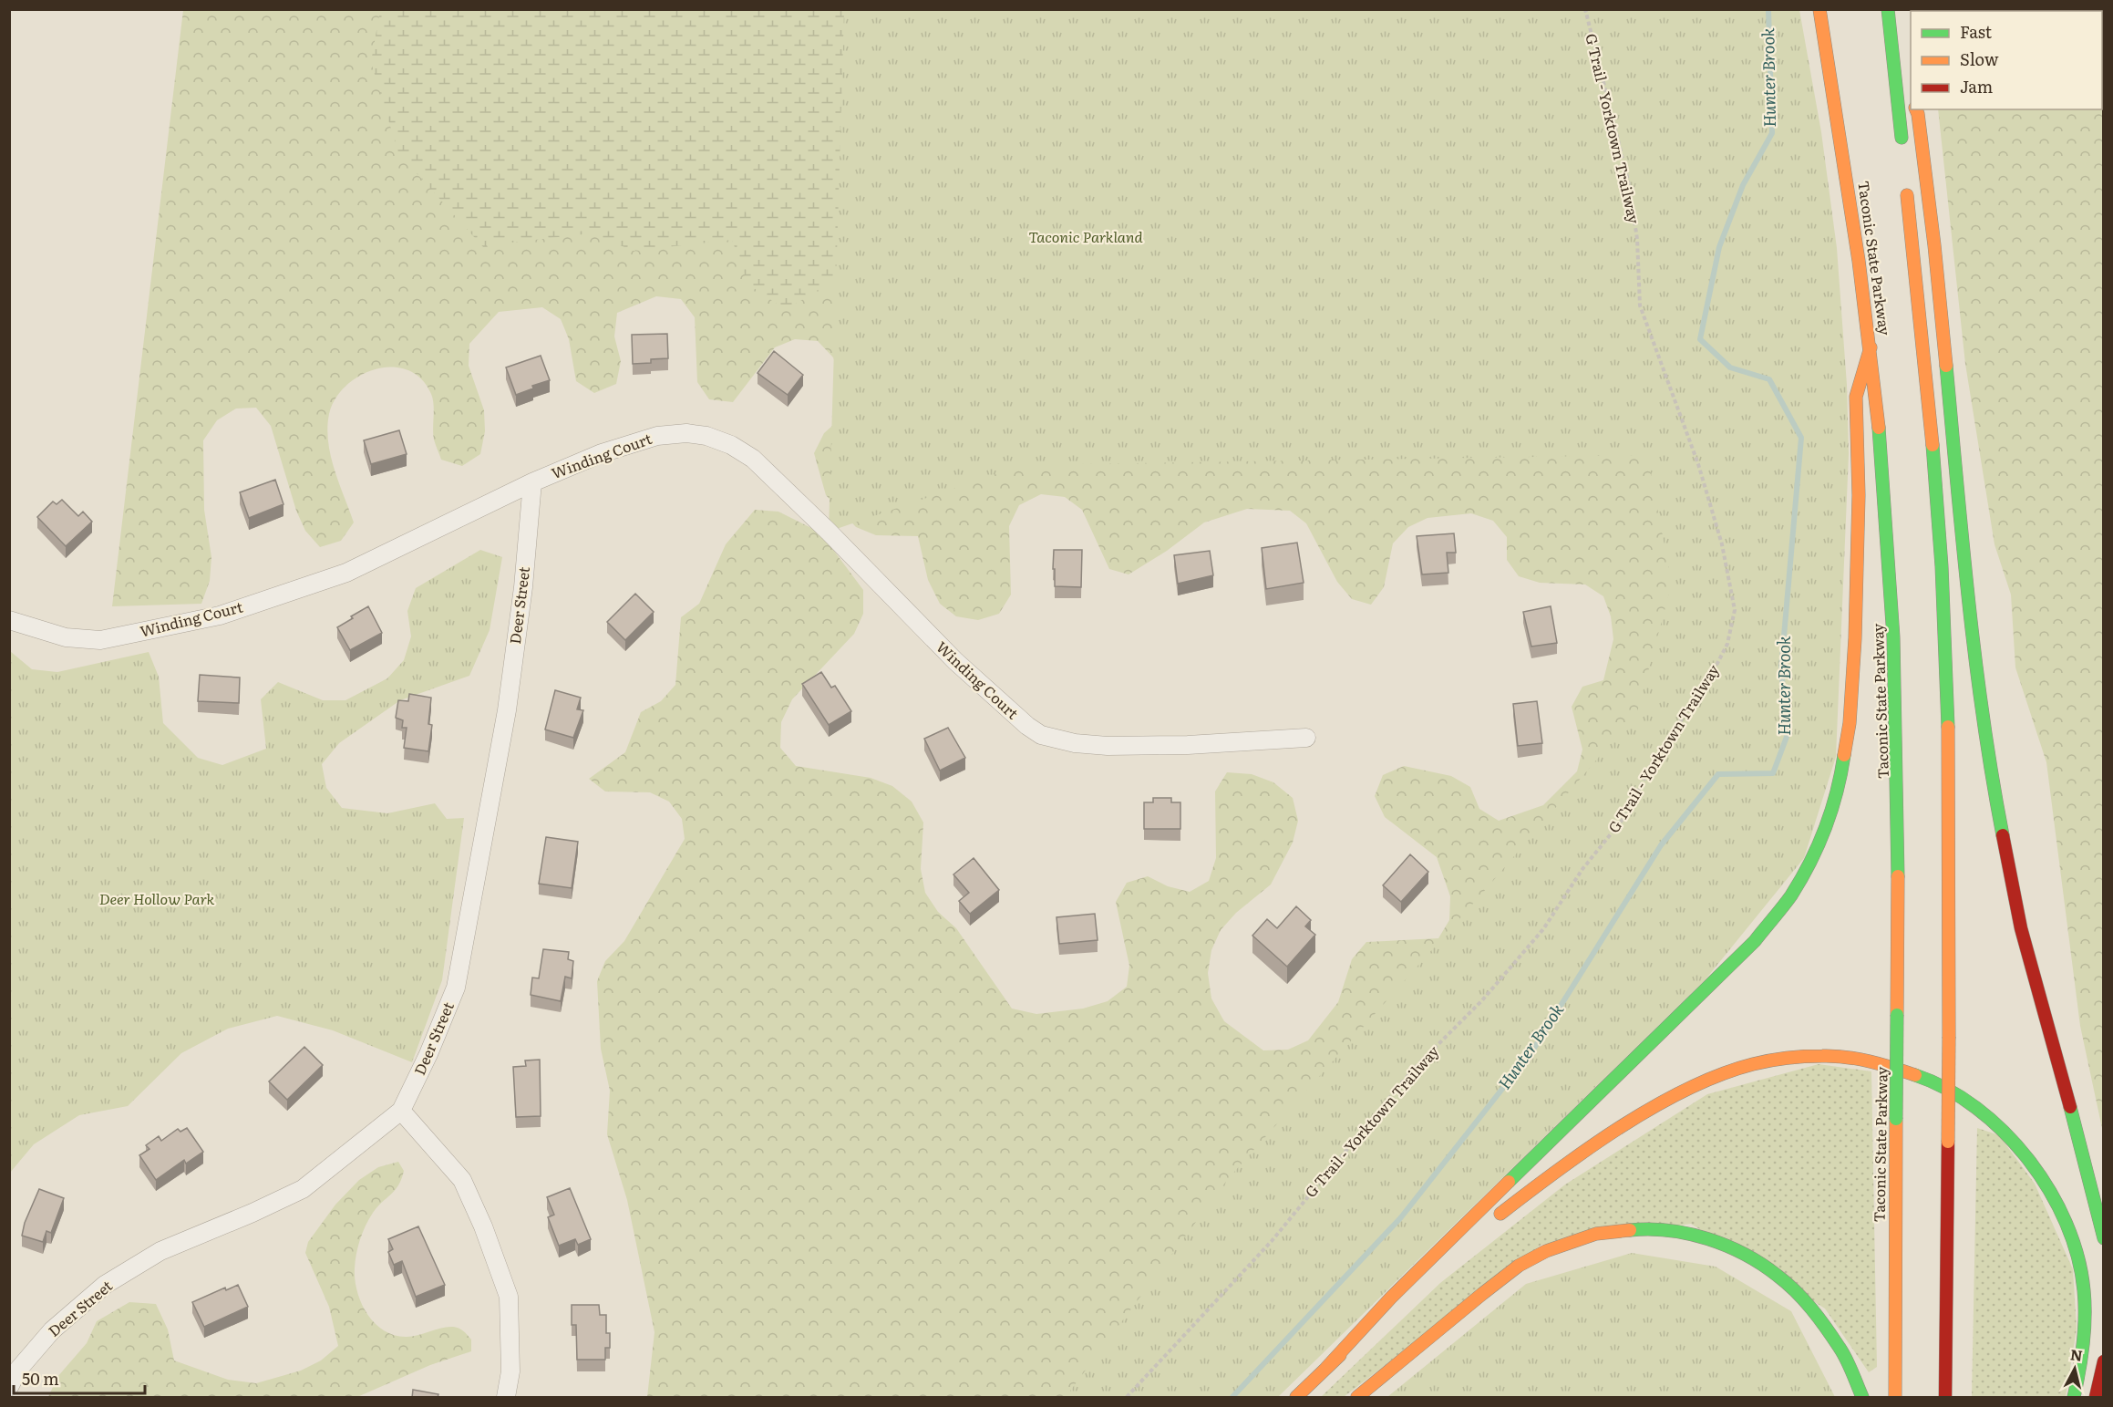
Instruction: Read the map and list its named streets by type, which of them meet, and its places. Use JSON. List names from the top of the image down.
{
  "streets": {
    "highway": ["Taconic State Parkway"],
    "street": ["Winding Court", "Deer Street"],
    "path": ["G Trail - Yorktown Trailway"]
  },
  "crossings": [
    ["Winding Court", "Deer Street"]
  ],
  "water": ["Hunter Brook"],
  "parks": ["Taconic Parkland", "Deer Hollow Park"],
  "legend": ["Fast", "Slow", "Jam"],
  "scale_bar": "50 m",
  "north": "top"
}
